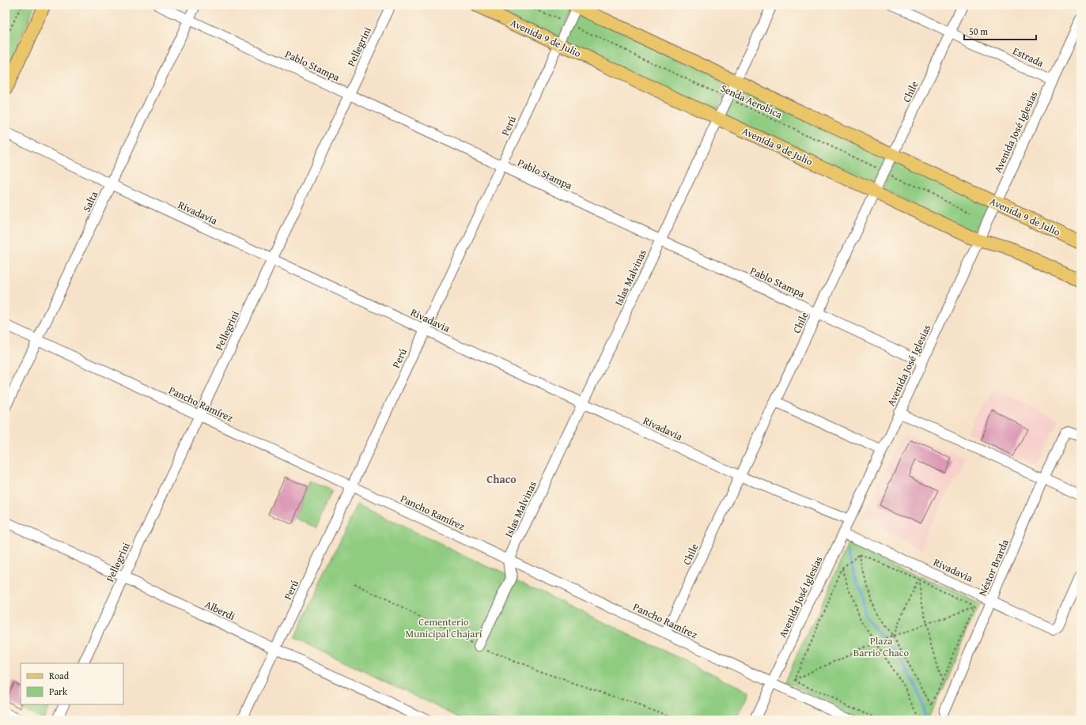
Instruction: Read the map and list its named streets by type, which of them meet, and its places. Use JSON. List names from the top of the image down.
{
  "streets": {
    "main road": ["Avenida 9 de Julio"],
    "street": [
      "Pellegrini",
      "Estrada",
      "Pablo Stampa",
      "Chile",
      "Perú",
      "Avenida José Iglesias",
      "Salta",
      "Rivadavia",
      "Islas Malvinas",
      "Pancho Ramírez",
      "Néstor Brarda",
      "Alberdi"
    ],
    "path": ["Senda Aerobica"]
  },
  "crossings": [
    ["Avenida 9 de Julio", "Chile"],
    ["Avenida 9 de Julio", "Perú"],
    ["Avenida 9 de Julio", "Avenida José Iglesias"],
    ["Avenida 9 de Julio", "Islas Malvinas"],
    ["Pellegrini", "Pablo Stampa"],
    ["Pellegrini", "Rivadavia"],
    ["Pellegrini", "Pancho Ramírez"],
    ["Pellegrini", "Alberdi"],
    ["Estrada", "Chile"],
    ["Estrada", "Avenida José Iglesias"],
    ["Pablo Stampa", "Chile"],
    ["Pablo Stampa", "Perú"],
    ["Pablo Stampa", "Avenida José Iglesias"],
    ["Pablo Stampa", "Salta"],
    ["Pablo Stampa", "Islas Malvinas"],
    ["Chile", "Senda Aerobica"],
    ["Chile", "Rivadavia"],
    ["Chile", "Pancho Ramírez"],
    ["Senda Aerobica", "Perú"],
    ["Senda Aerobica", "Islas Malvinas"],
    ["Perú", "Rivadavia"],
    ["Perú", "Pancho Ramírez"],
    ["Perú", "Alberdi"],
    ["Avenida José Iglesias", "Rivadavia"],
    ["Avenida José Iglesias", "Pancho Ramírez"],
    ["Salta", "Rivadavia"],
    ["Salta", "Pancho Ramírez"],
    ["Rivadavia", "Islas Malvinas"],
    ["Rivadavia", "Néstor Brarda"],
    ["Islas Malvinas", "Pancho Ramírez"]
  ],
  "districts": ["Chaco"],
  "parks": ["Cementerio Municipal Chajarí", "Plaza Barrio Chaco"],
  "legend": ["Road", "Park"],
  "scale_bar": "50 m"
}
